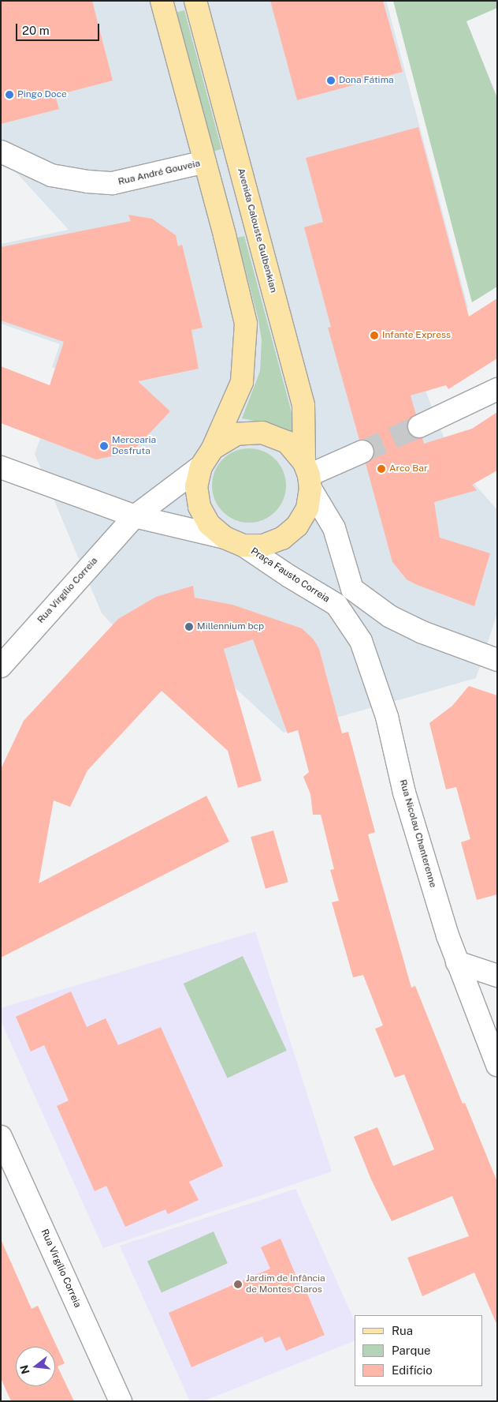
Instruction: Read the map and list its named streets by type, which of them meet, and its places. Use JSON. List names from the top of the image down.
{
  "streets": {
    "main road": ["Avenida Calouste Gulbenkian", "Praça Fausto Correia"],
    "street": ["Rua André Gouveia", "Rua Virgílio Correia", "Rua Nicolau Chanterenne"]
  },
  "crossings": [
    ["Avenida Calouste Gulbenkian", "Praça Fausto Correia"],
    ["Praça Fausto Correia", "Rua Virgílio Correia"],
    ["Praça Fausto Correia", "Rua Nicolau Chanterenne"]
  ],
  "places": [
    "Dona Fátima",
    "Pingo Doce",
    "Infante Express",
    "Mercearia Desfruta",
    "Arco Bar",
    "Millennium bcp",
    "Jardim de Infância de Montes Claros"
  ],
  "legend": ["Rua", "Parque", "Edifício"],
  "scale_bar": "20 m",
  "north": "left"
}
